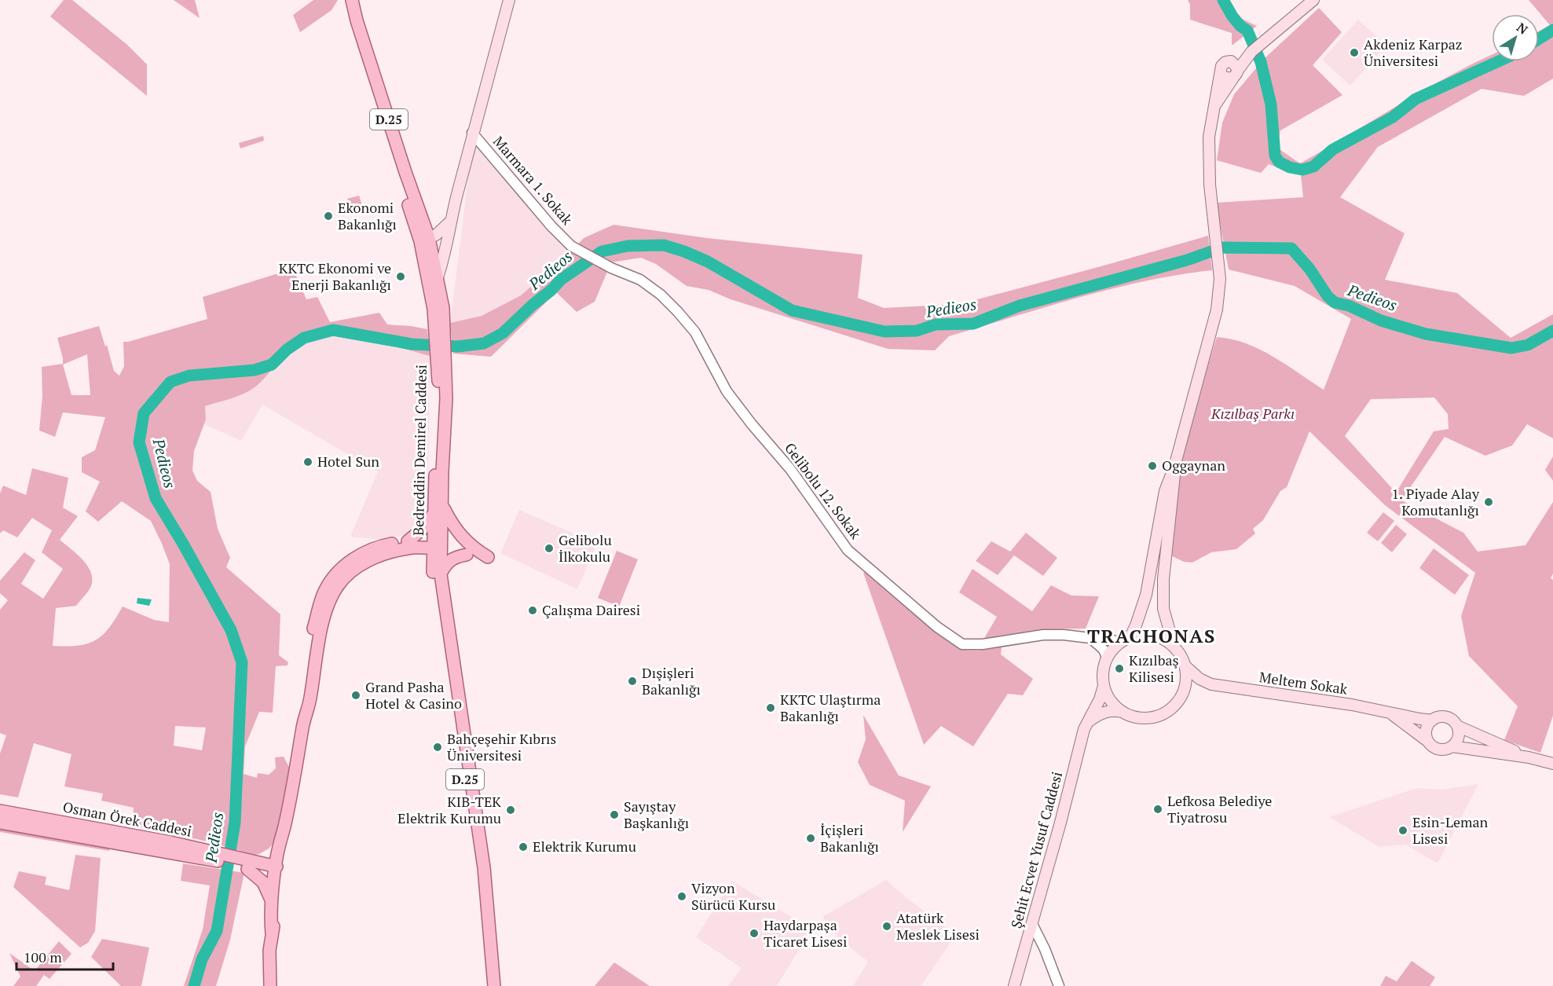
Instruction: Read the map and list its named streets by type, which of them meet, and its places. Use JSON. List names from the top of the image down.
{
  "streets": {
    "main road": [
      "D.25",
      "Bedreddin Demirel Caddesi",
      "Meltem Sokak",
      "Osman Örek Caddesi",
      "Şehit Ecvet Yusuf Caddesi"
    ],
    "street": ["Marmara 1. Sokak", "Gelibolu 12. Sokak"]
  },
  "crossings": [
    ["D.25", "Bedreddin Demirel Caddesi"],
    ["Marmara 1. Sokak", "Gelibolu 12. Sokak"],
    ["Gelibolu 12. Sokak", "Meltem Sokak"],
    ["Gelibolu 12. Sokak", "Şehit Ecvet Yusuf Caddesi"],
    ["Meltem Sokak", "Şehit Ecvet Yusuf Caddesi"]
  ],
  "districts": ["TRACHONAS"],
  "water": ["Pedieos"],
  "parks": ["Kızılbaş Parkı"],
  "places": [
    "Akdeniz Karpaz Üniversitesi",
    "Ekonomi Bakanlığı",
    "KKTC Ekonomi ve Enerji Bakanlığı",
    "Hotel Sun",
    "Oggaynan",
    "1. Piyade Alay Komutanlığı",
    "Gelibolu İlkokulu",
    "Çalışma Dairesi",
    "Kızılbaş Kilisesi",
    "Dışişleri Bakanlığı",
    "Grand Pasha Hotel & Casino",
    "KKTC Ulaştırma Bakanlığı",
    "Bahçeşehir Kıbrıs Üniversitesi",
    "Lefkosa Belediye Tiyatrosu",
    "KIB-TEK Elektrik Kurumu",
    "Sayıştay Başkanlığı",
    "Esin-Leman Lisesi",
    "İçişleri Bakanlığı",
    "Elektrik Kurumu",
    "Vizyon Sürücü Kursu",
    "Atatürk Meslek Lisesi",
    "Haydarpaşa Ticaret Lisesi"
  ],
  "scale_bar": "100 m",
  "north": "top right"
}
